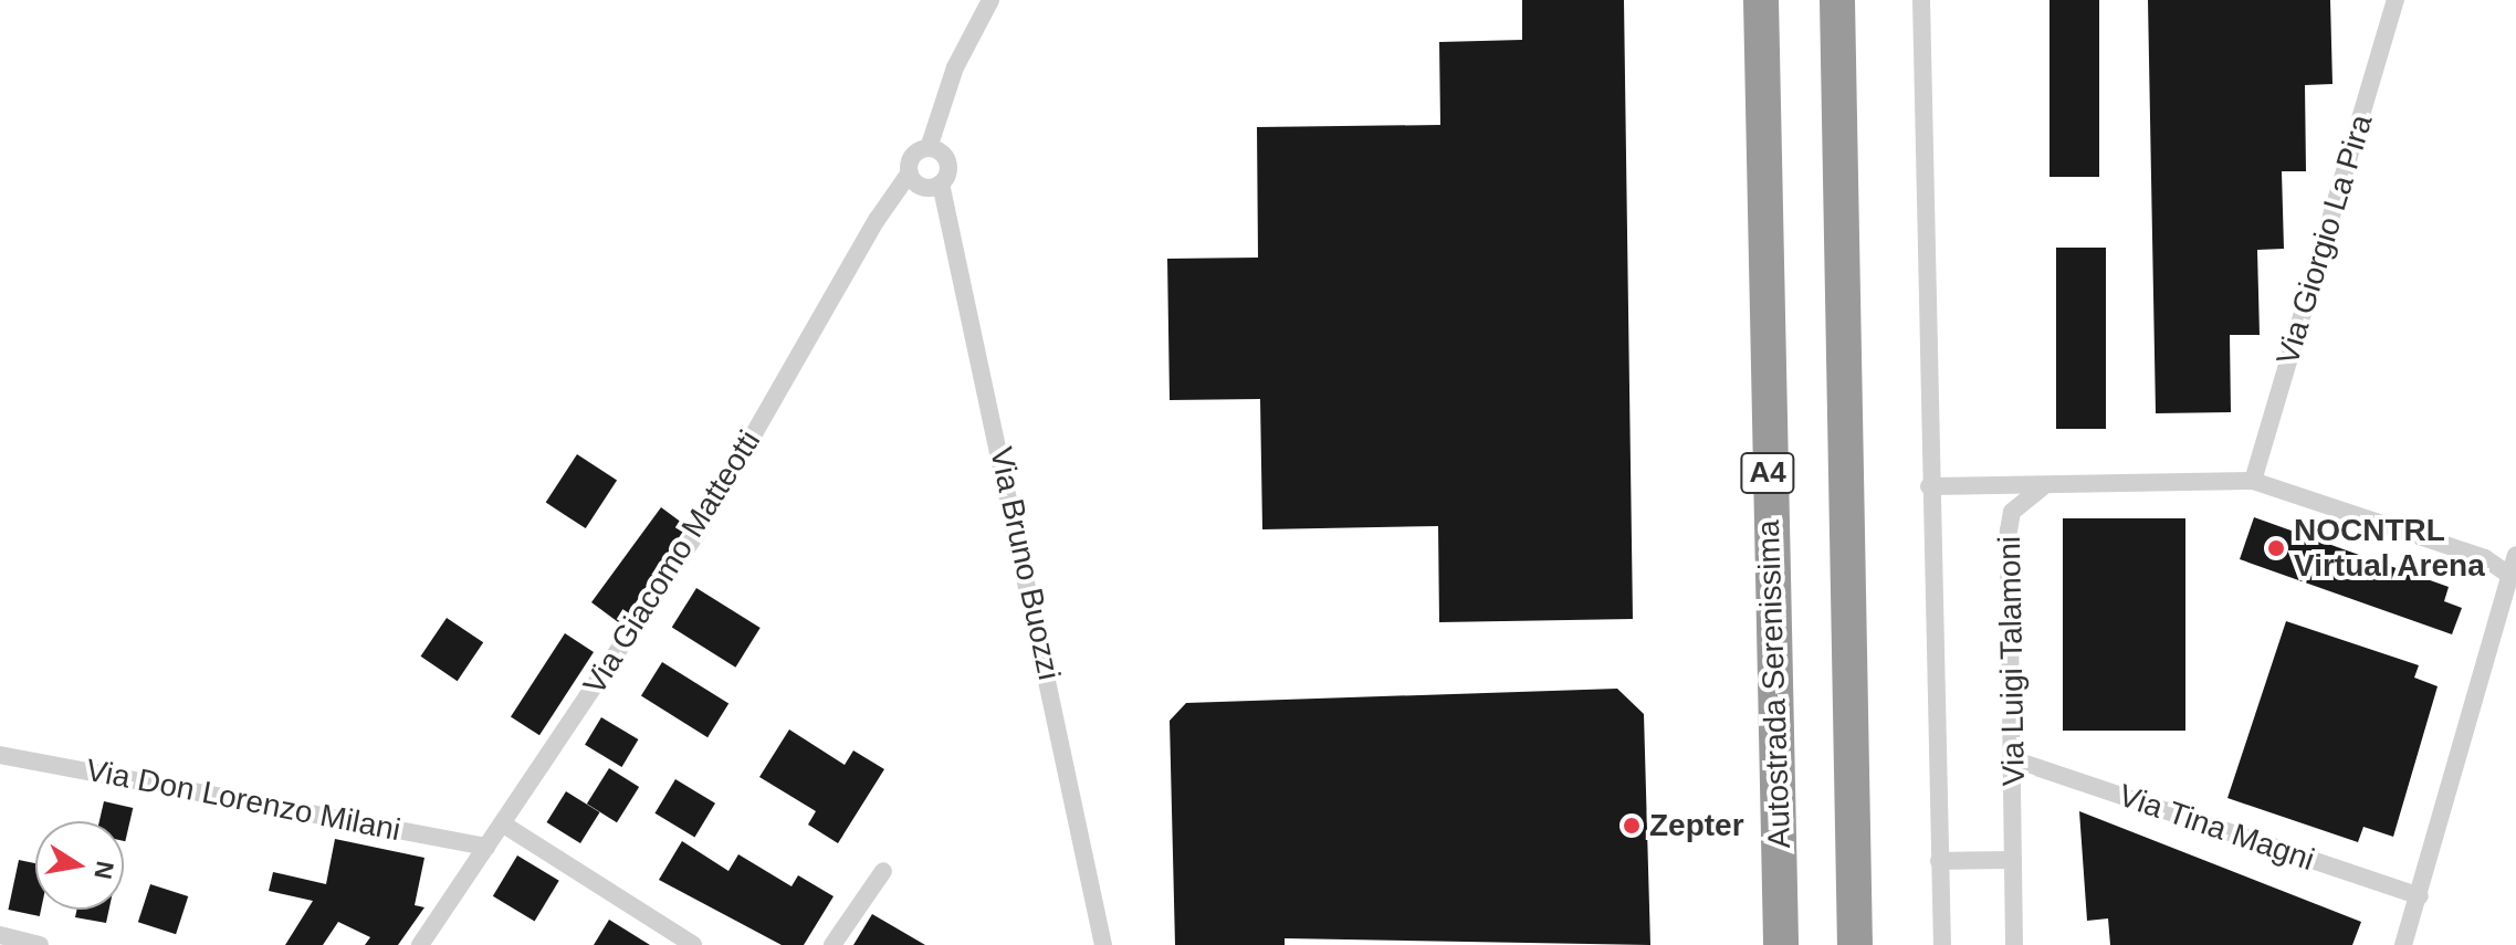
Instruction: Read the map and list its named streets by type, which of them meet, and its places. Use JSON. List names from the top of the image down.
{
  "streets": {
    "highway": ["A4", "Autostrada Serenissima"],
    "street": [
      "Via Giorgio La Pira",
      "Via Giacomo Matteotti",
      "Via Bruno Buozzi",
      "Via Luigi Talamoni",
      "Via Don Lorenzo Milani",
      "Via Tina Magni"
    ]
  },
  "crossings": [
    ["Via Giacomo Matteotti", "Via Bruno Buozzi"],
    ["Via Giacomo Matteotti", "Via Don Lorenzo Milani"],
    ["Via Luigi Talamoni", "Via Tina Magni"]
  ],
  "places": ["NOCNTRL Virtual Arena", "Zepter"],
  "north": "right"
}
